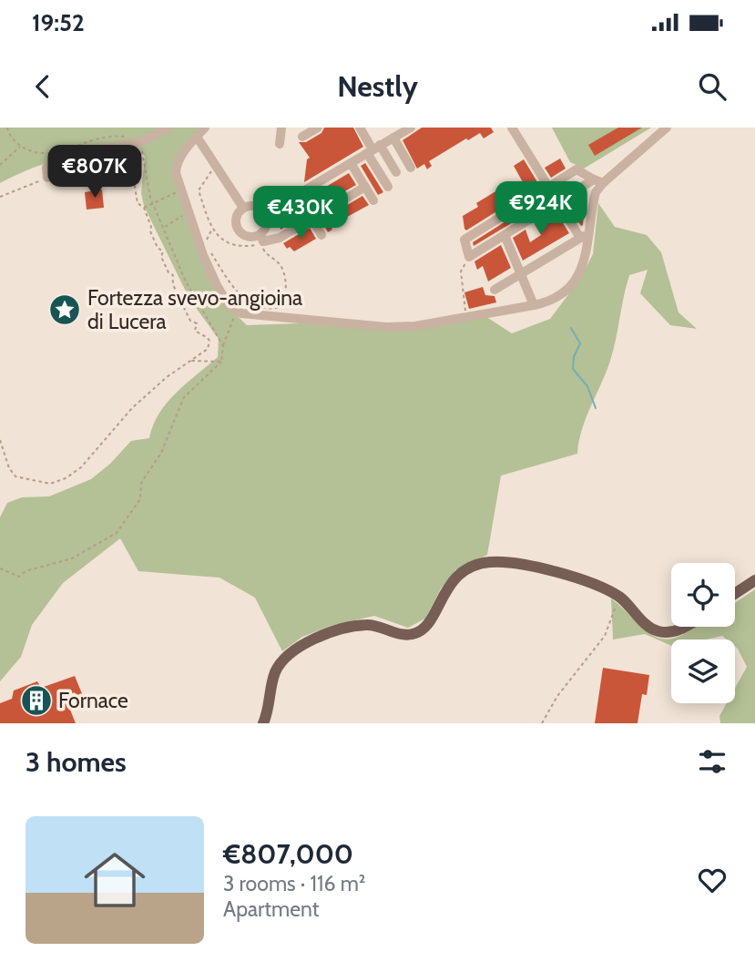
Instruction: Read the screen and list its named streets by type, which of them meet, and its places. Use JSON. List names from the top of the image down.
{
  "places": {
    "place": ["Fortezza svevo-angioina di Lucera"],
    "building": ["Fornace"]
  },
  "page": {
    "status": "19:52",
    "header": "Nestly",
    "price": ["€807K", "€924K", "€430K"],
    "heading": "3 homes",
    "list": [
      {
        "name": "€807,000",
        "note": "3 rooms · 116 m² · Apartment"
      }
    ]
  }
}
